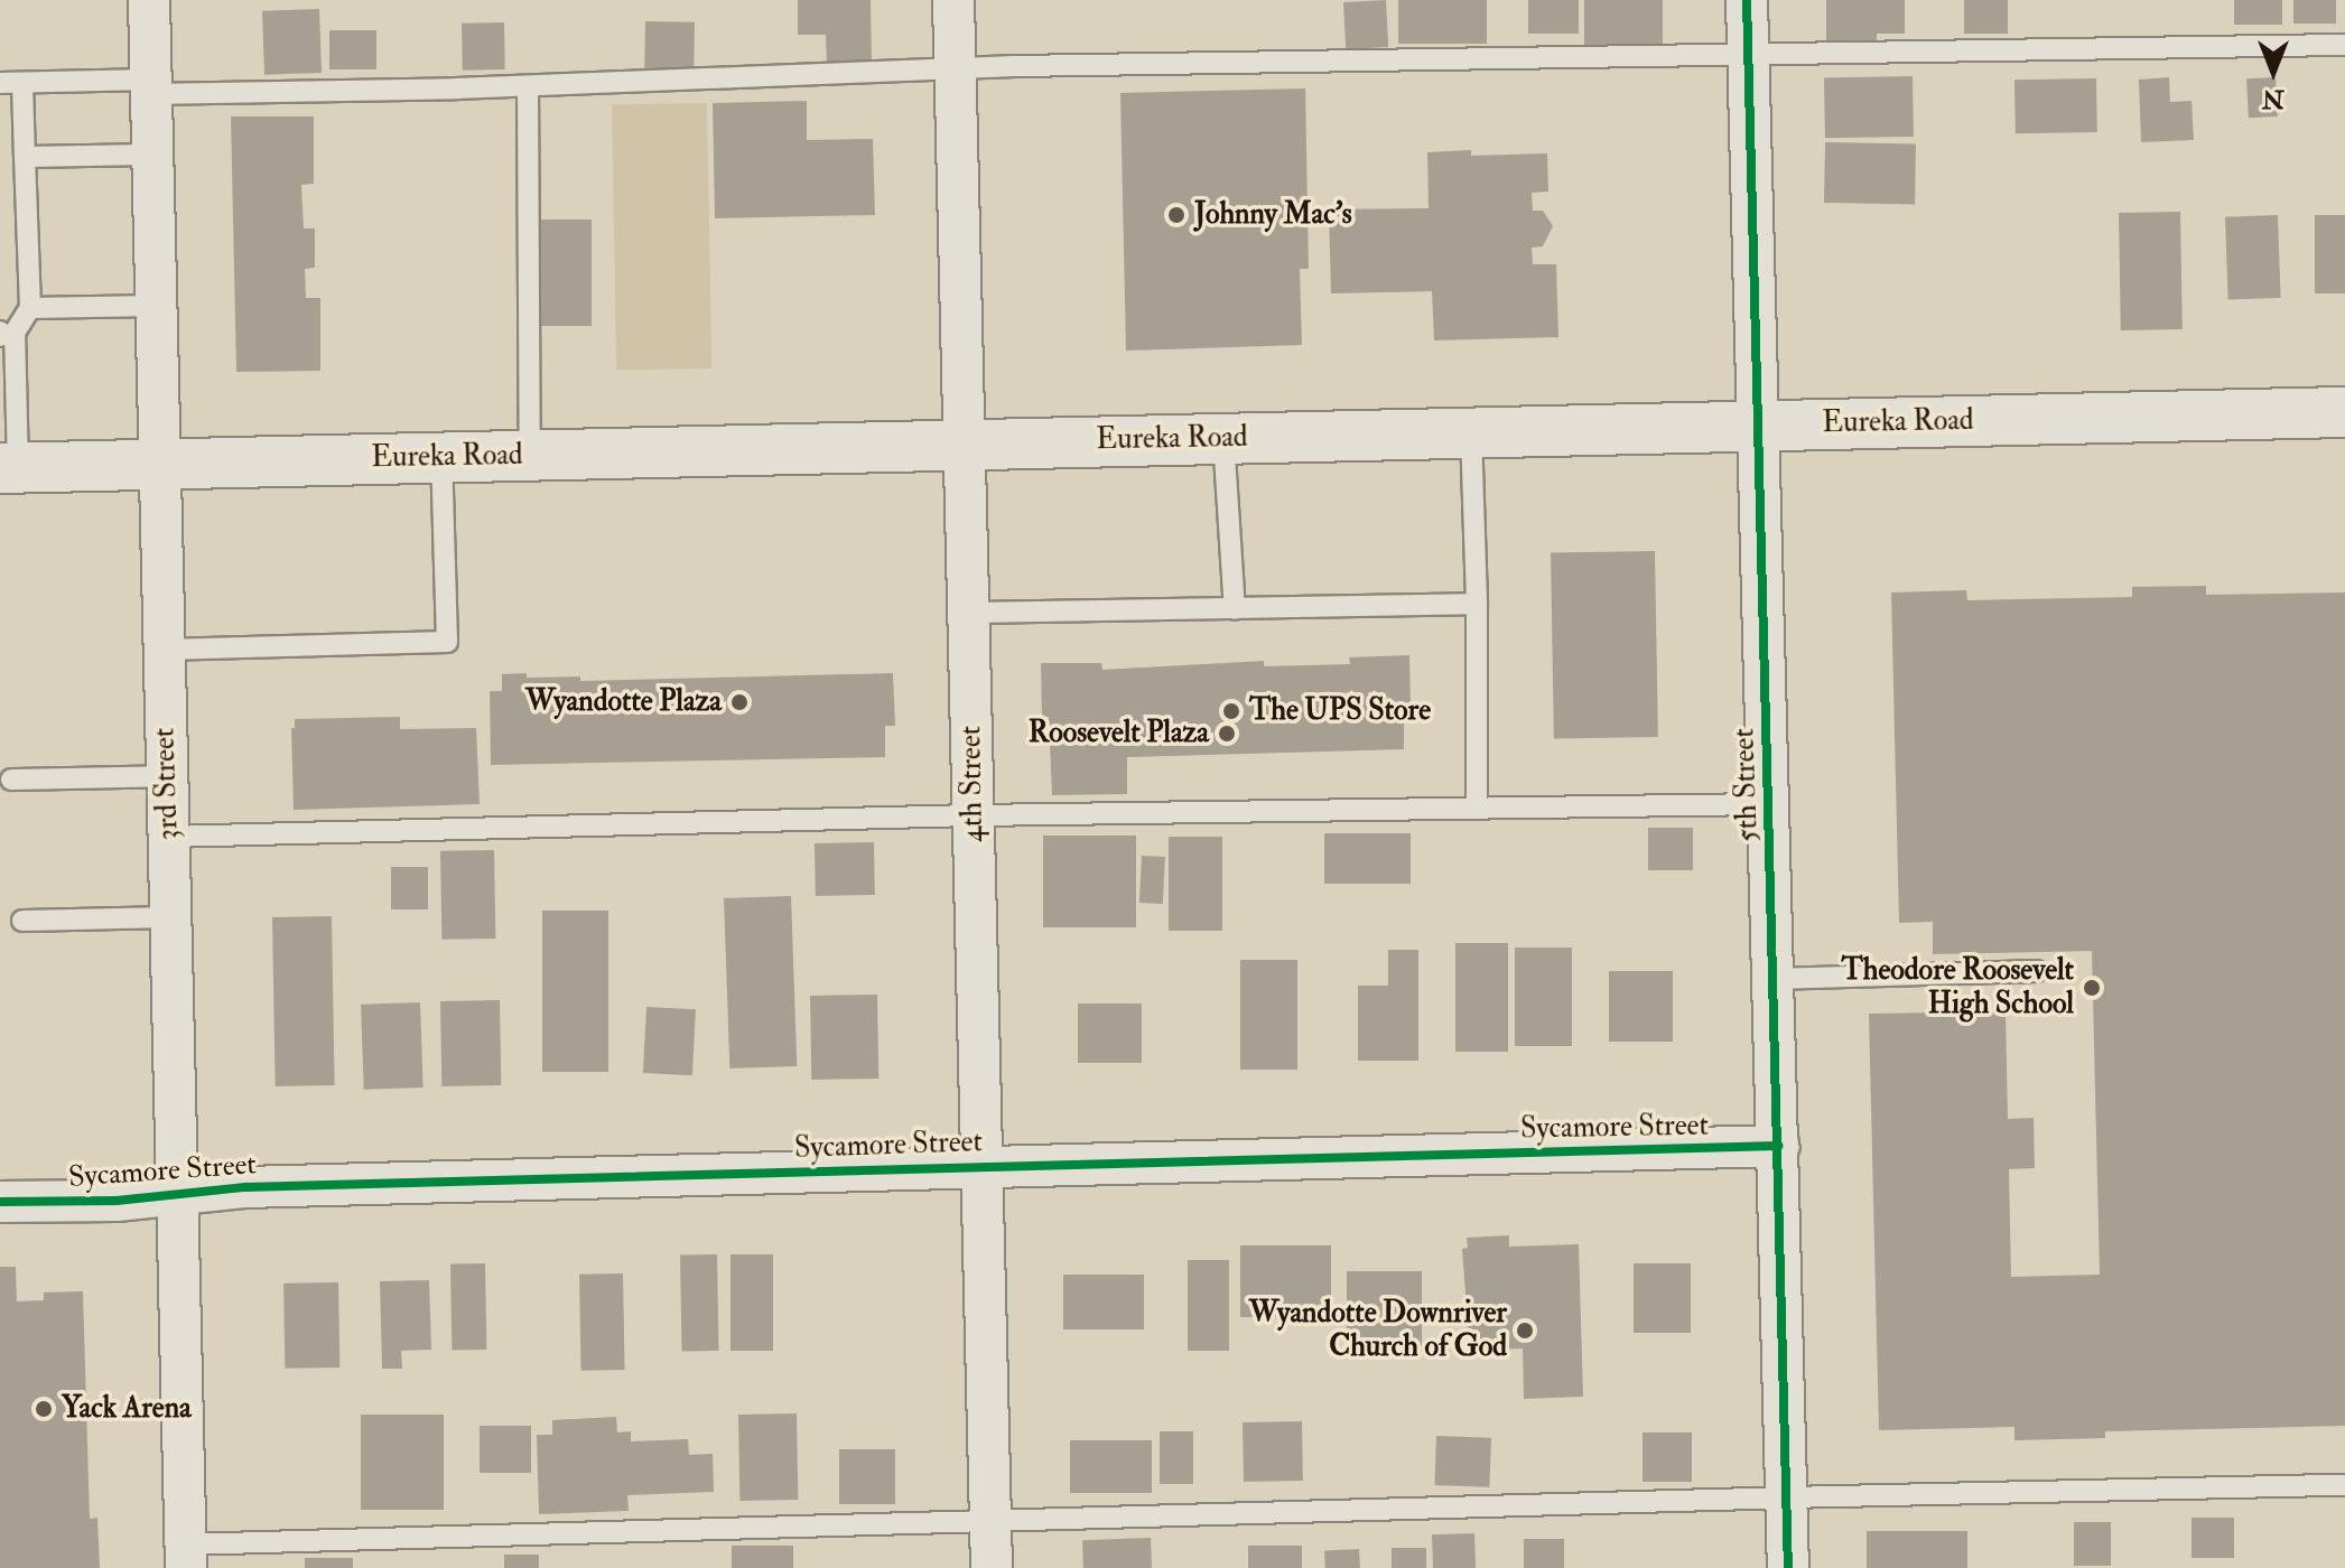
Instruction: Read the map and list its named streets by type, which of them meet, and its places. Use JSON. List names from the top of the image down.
{
  "streets": {
    "main road": ["Eureka Road"],
    "street": [
      "3rd Street",
      "4th Street",
      "5th Street",
      "Sycamore Street"
    ]
  },
  "crossings": [
    ["Eureka Road", "3rd Street"],
    ["Eureka Road", "4th Street"],
    ["Eureka Road", "5th Street"],
    ["3rd Street", "Sycamore Street"],
    ["4th Street", "Sycamore Street"],
    ["5th Street", "Sycamore Street"]
  ],
  "places": [
    "Johnny Mac's",
    "Wyandotte Plaza",
    "The UPS Store",
    "Roosevelt Plaza",
    "Theodore Roosevelt High School",
    "Wyandotte Downriver Church of God",
    "Yack Arena"
  ],
  "north": "bottom"
}
